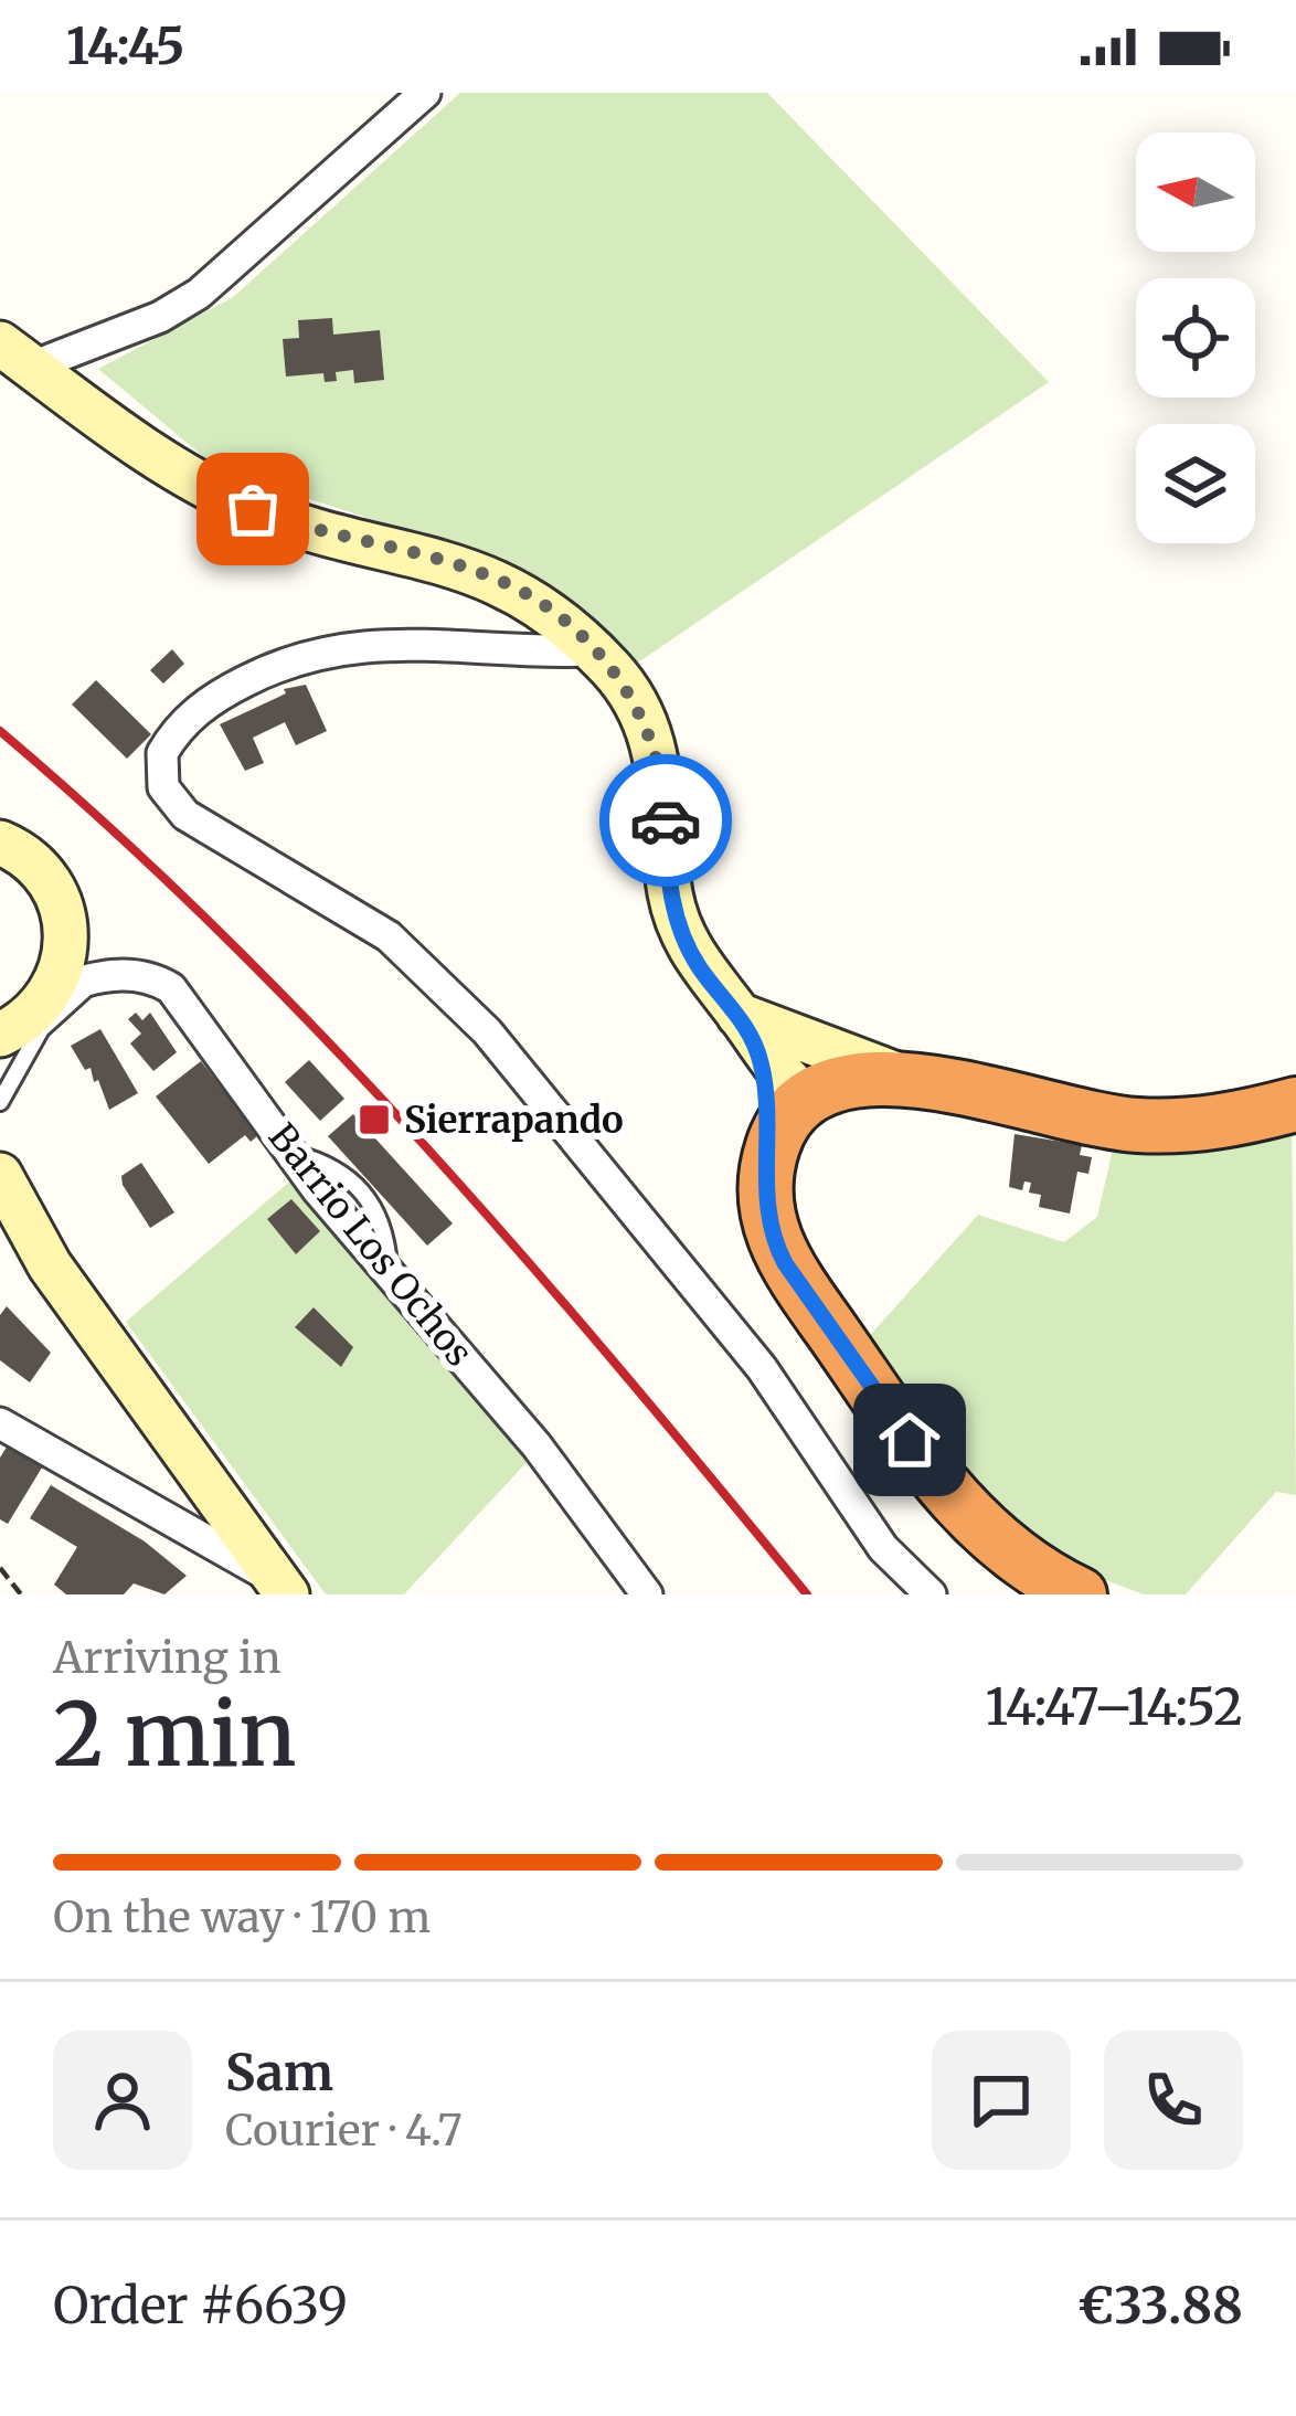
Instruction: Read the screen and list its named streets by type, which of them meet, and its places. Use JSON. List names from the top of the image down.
{
  "streets": {
    "street": ["Barrio Los Ochos"]
  },
  "places": {
    "transit": ["Sierrapando"]
  },
  "north": "left",
  "page": {
    "status": "14:45",
    "heading": ["2 min", "Arriving in", "14:47–14:52"],
    "panel": [
      "Sam",
      "Courier · 4.7",
      "Order #6639",
      "€33.88"
    ],
    "bar": "On the way · 170 m"
  }
}
